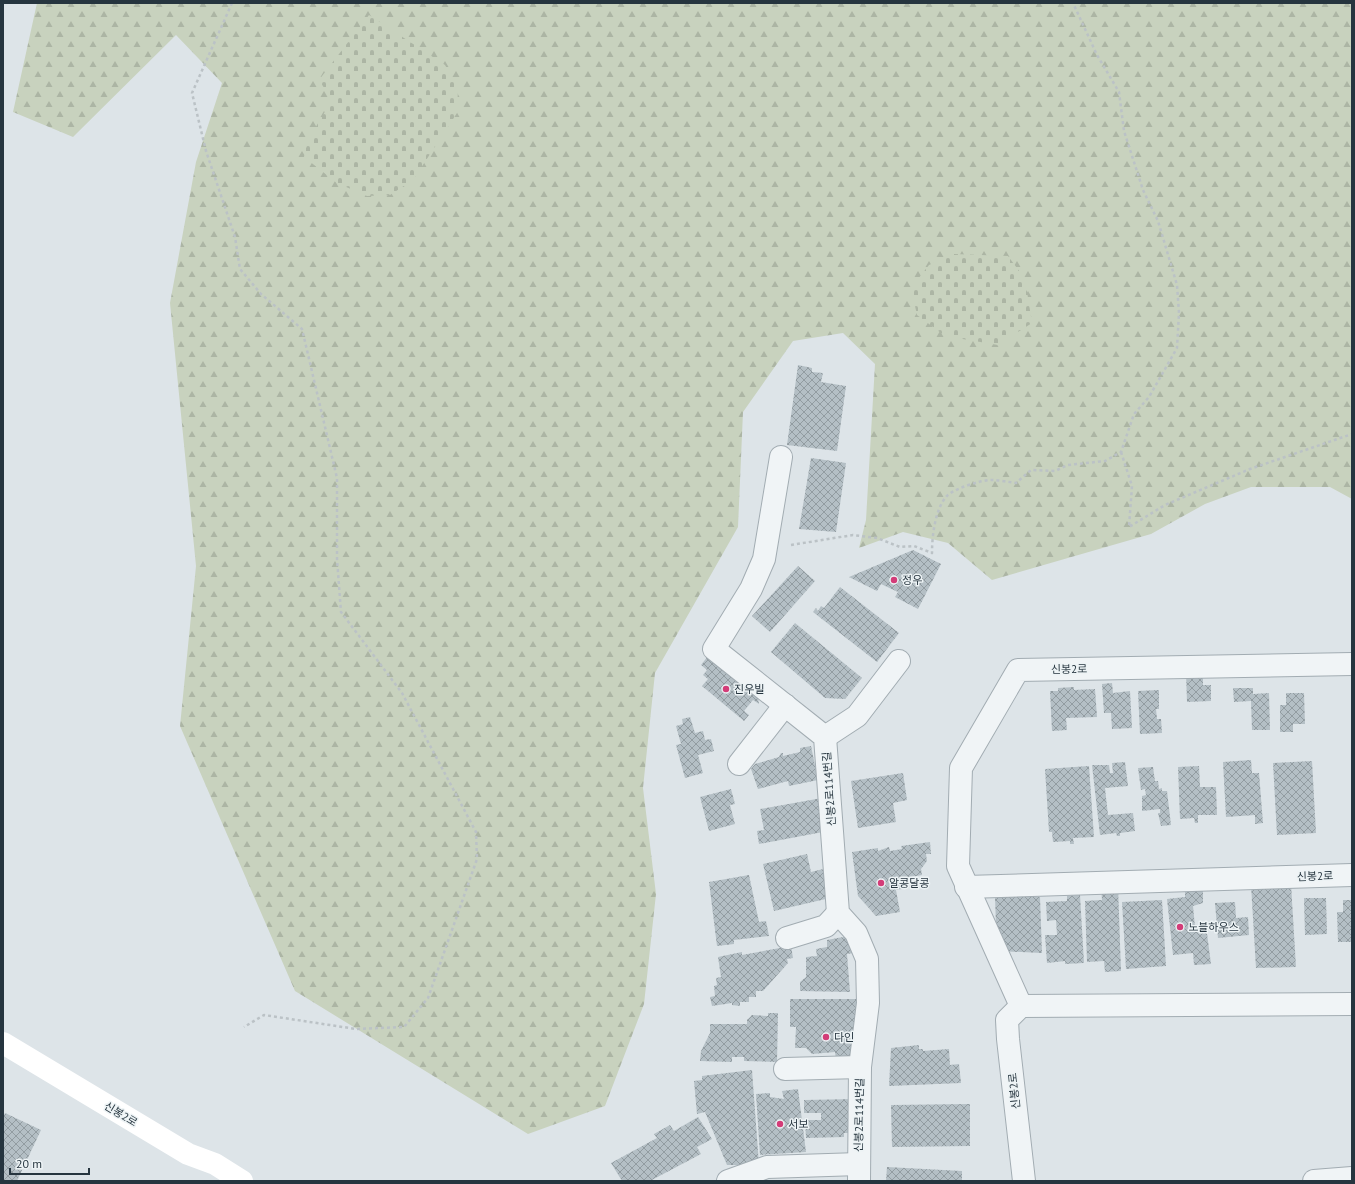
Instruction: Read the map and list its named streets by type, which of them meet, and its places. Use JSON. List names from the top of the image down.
{
  "streets": {
    "street": ["신봉2로", "신봉2로114번길"]
  },
  "places": [
    "정우",
    "진우빌",
    "알콩달콩",
    "노블하우스",
    "다인",
    "서보"
  ],
  "scale_bar": "20 m"
}
